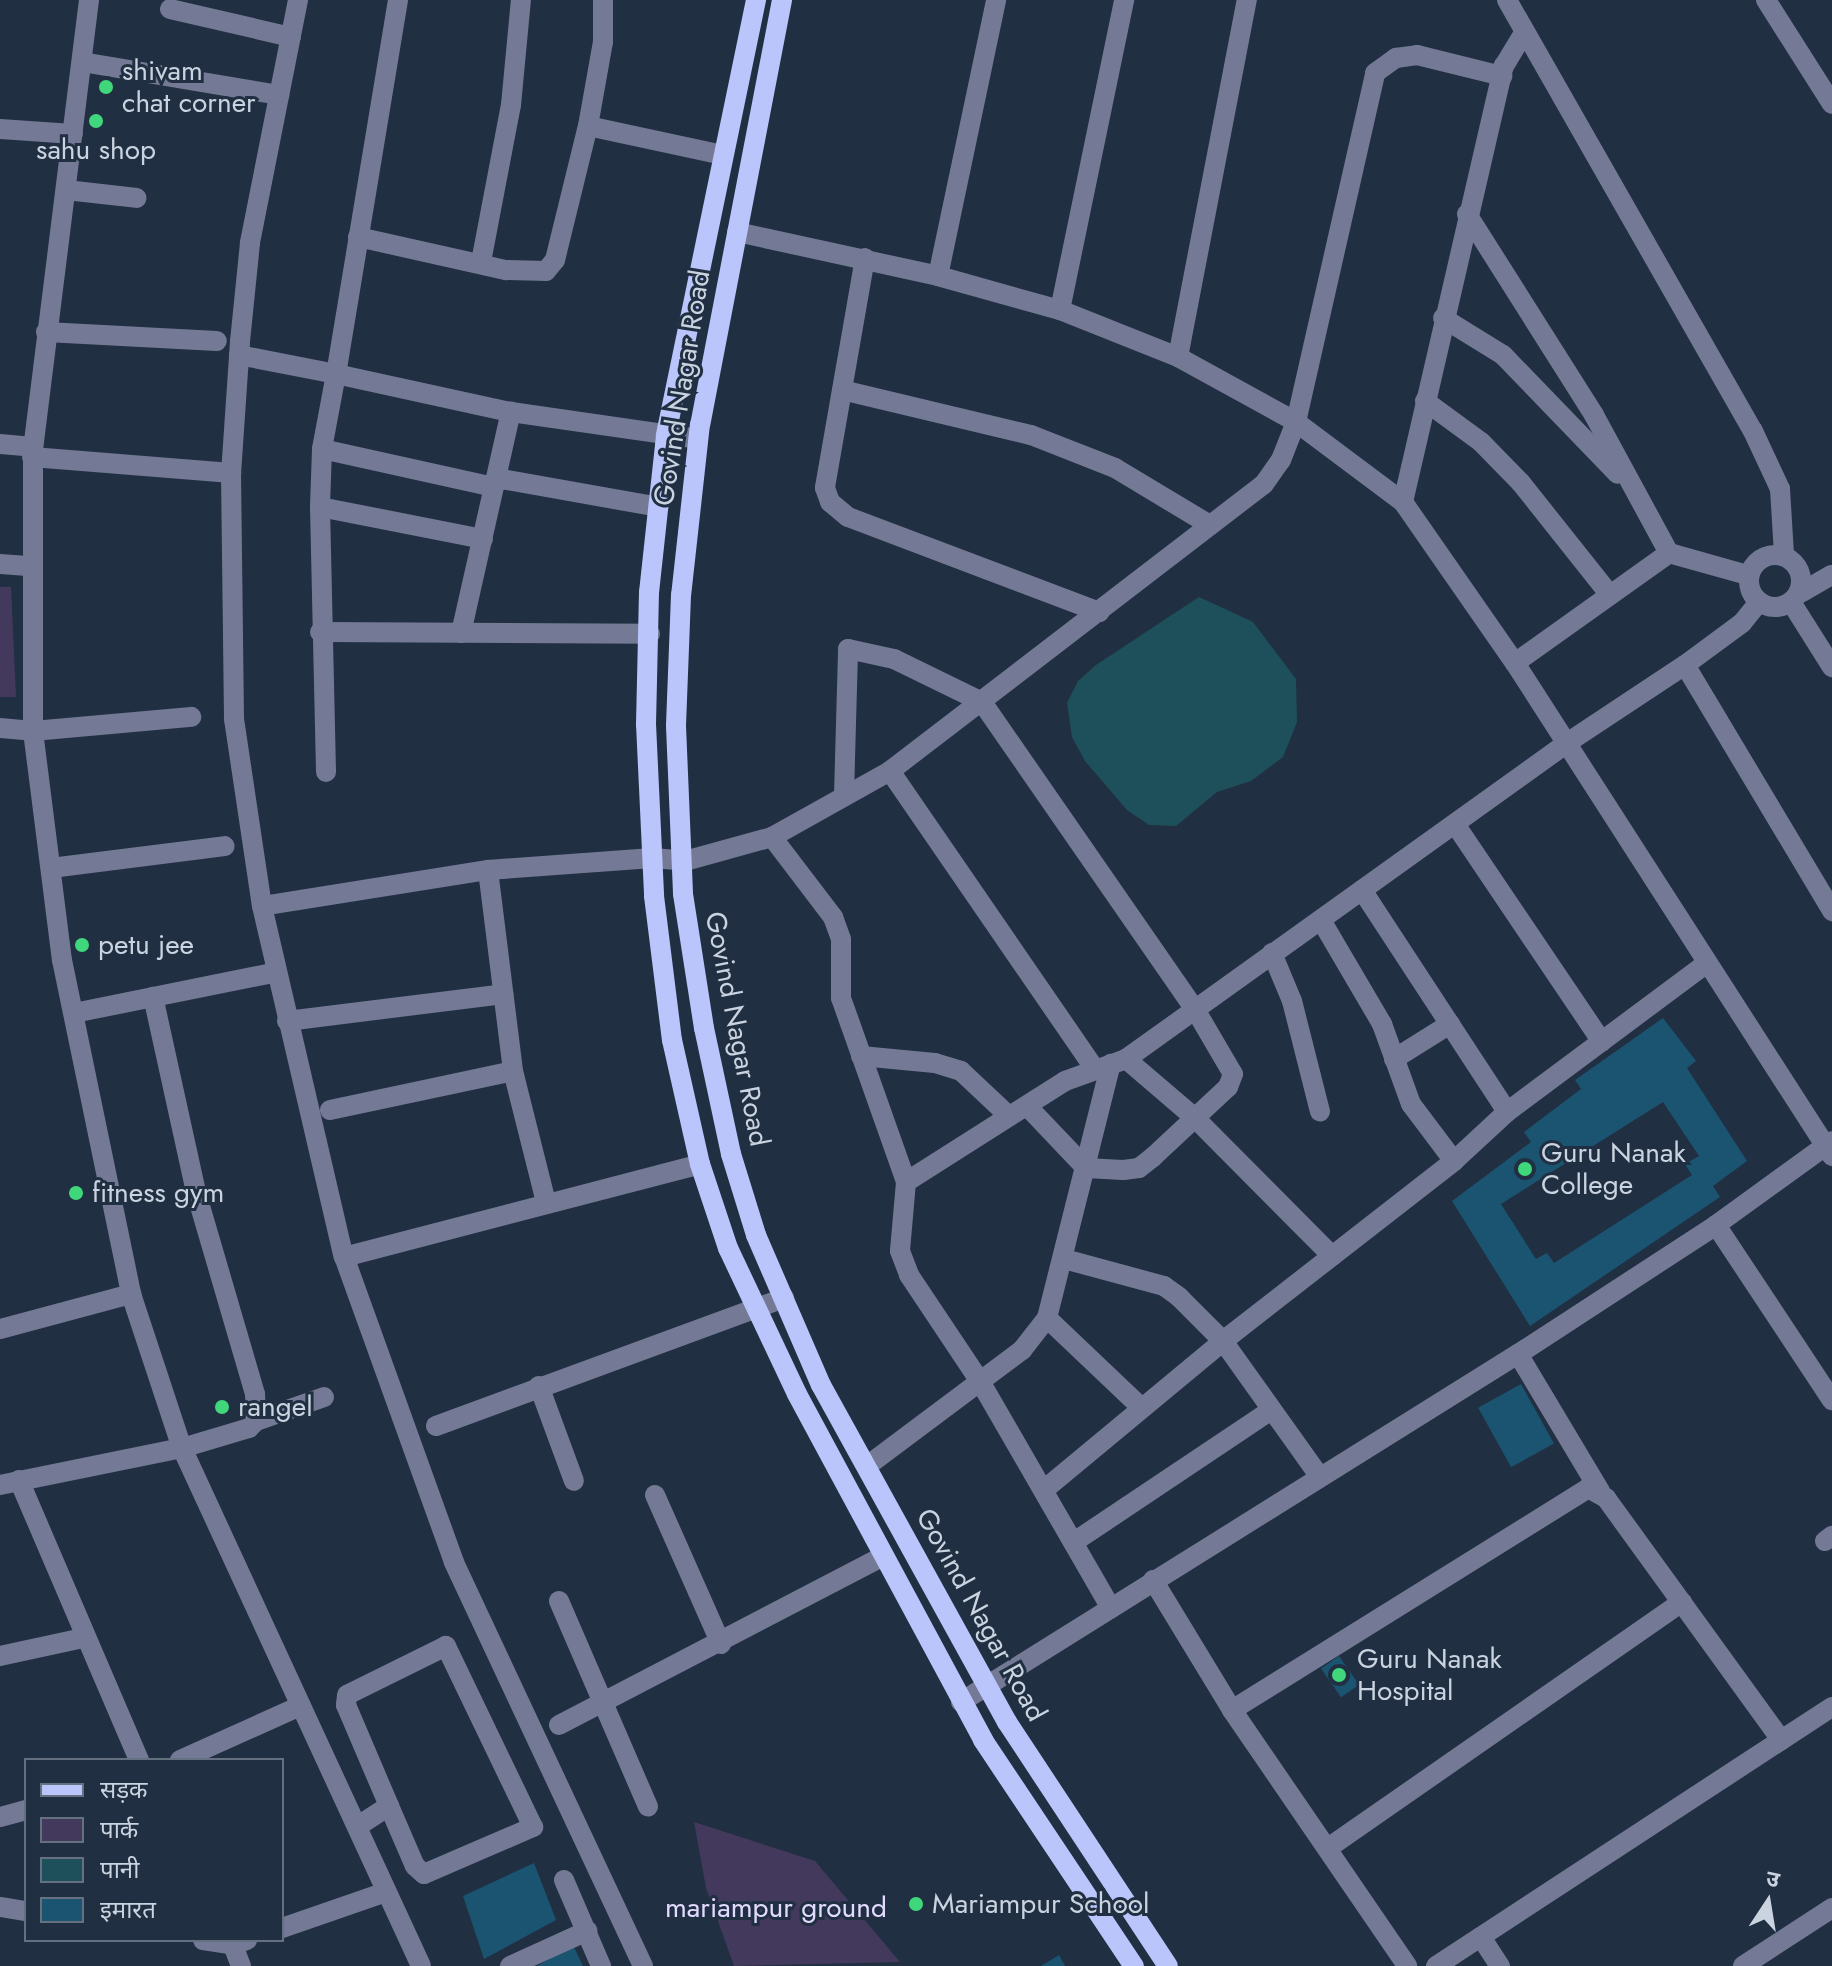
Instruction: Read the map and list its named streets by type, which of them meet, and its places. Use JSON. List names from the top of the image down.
{
  "streets": {
    "main road": ["Govind Nagar Road"]
  },
  "parks": ["mariampur ground"],
  "places": [
    "shivam chat corner",
    "sahu shop",
    "petu jee",
    "Guru Nanak College",
    "fitness gym",
    "rangel",
    "Guru Nanak Hospital",
    "Mariampur School"
  ],
  "legend": [
    "सड़क",
    "पार्क",
    "पानी",
    "इमारत"
  ],
  "north": "top"
}
